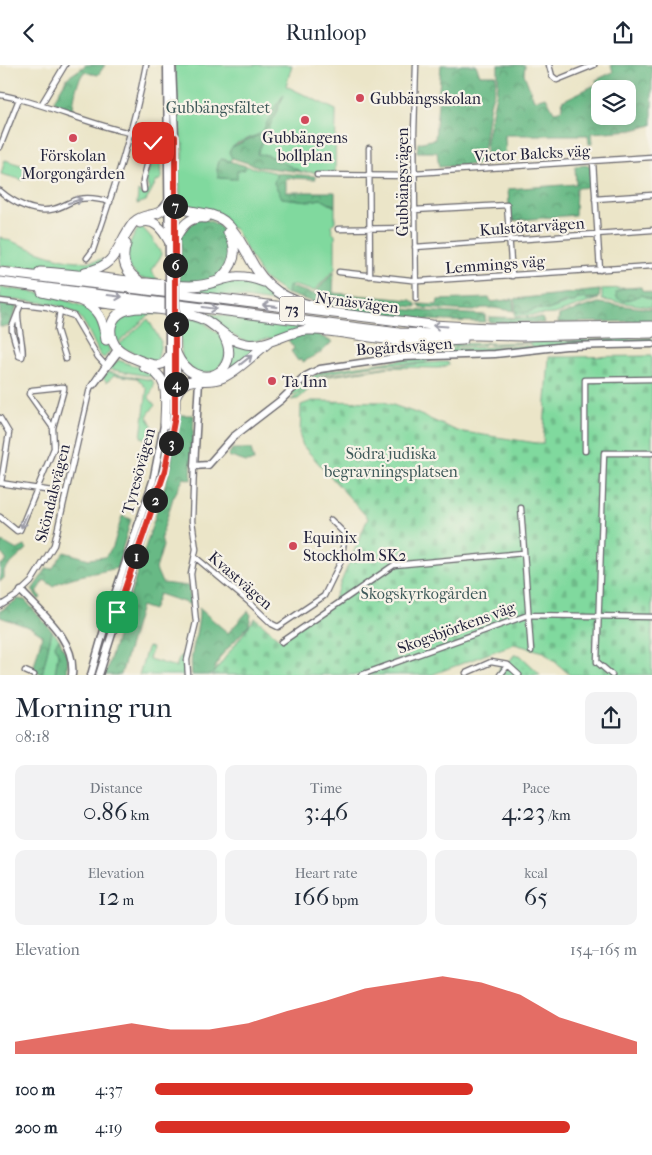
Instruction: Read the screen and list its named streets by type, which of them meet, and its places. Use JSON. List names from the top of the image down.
{
  "streets": {
    "highway": ["Nynäsvägen", "73"],
    "main road": ["Bogårdsvägen", "Tyresövägen"],
    "street": [
      "Victor Balcks väg",
      "Gubbängsvägen",
      "Kulstötarvägen",
      "Lemmings väg",
      "Sköndalsvägen",
      "Kvastvägen",
      "Skogsbjörkens väg"
    ]
  },
  "crossings": [
    ["Victor Balcks väg", "Gubbängsvägen"],
    ["Gubbängsvägen", "Kulstötarvägen"],
    ["Gubbängsvägen", "Lemmings väg"]
  ],
  "parks": ["Gubbängsfältet", "Södra judiska begravningsplatsen", "Skogskyrkogården"],
  "places": [
    "Gubbängsskolan",
    "Gubbängens bollplan",
    "Förskolan Morgongården",
    "Ta Inn",
    "Equinix Stockholm SK2"
  ],
  "page": {
    "header": "Runloop",
    "pins": [
      "7",
      "6",
      "5",
      "4",
      "3",
      "2",
      "1"
    ],
    "heading": ["Morning run", "08:18"],
    "stats": [
      ["Distance", "0.86 km"],
      ["Time", "3:46"],
      ["Pace", "4:23 /km"],
      ["Elevation", "12 m"],
      ["Heart rate", "166 bpm"],
      ["kcal", "65"]
    ],
    "chart": ["Elevation", "154–165 m"],
    "list": [
      {
        "name": "100 m",
        "note": "4:37"
      },
      {
        "name": "200 m",
        "note": "4:19"
      }
    ]
  }
}
